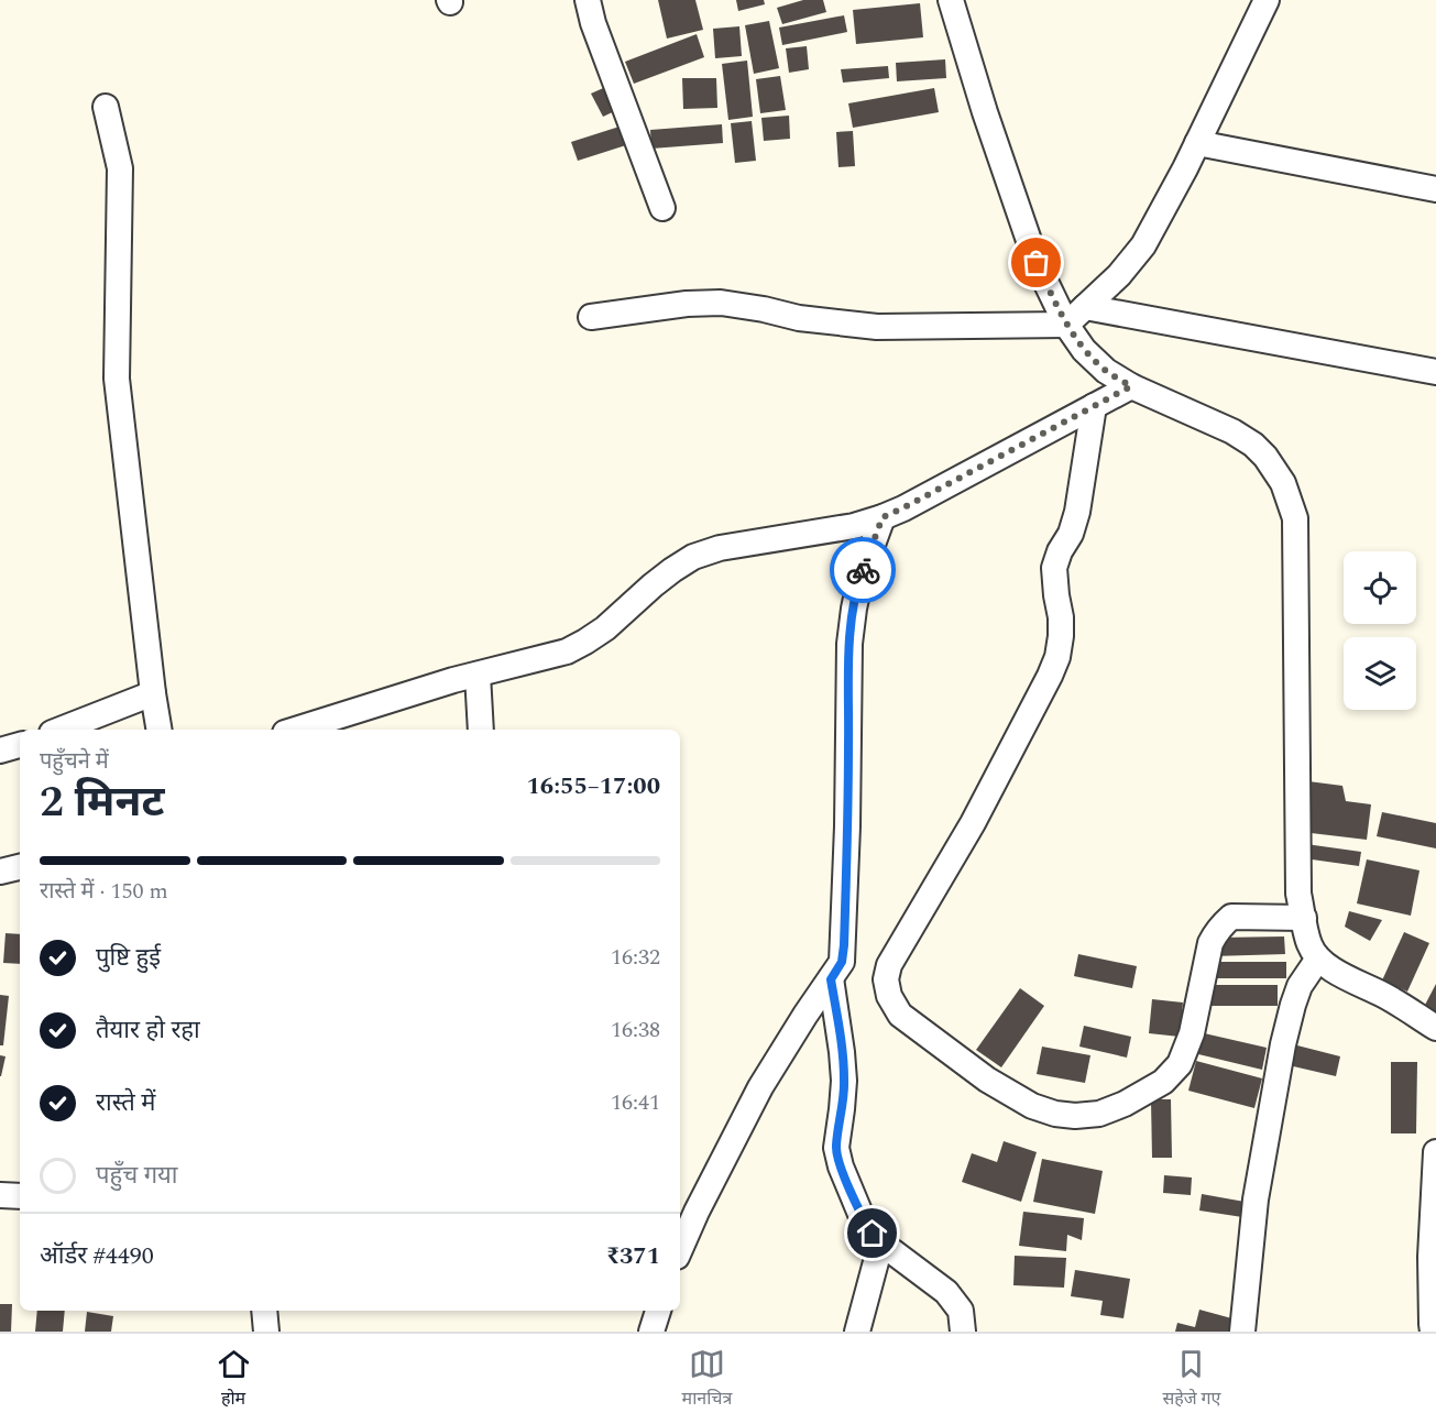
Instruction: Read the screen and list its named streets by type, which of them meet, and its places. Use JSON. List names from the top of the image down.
{
  "page": {
    "heading": ["2 मिनट", "पहुँचने में", "16:55–17:00"],
    "panel": ["ऑर्डर #4490", "₹371"],
    "bar": "रास्ते में · 150 m",
    "list": [
      ["पुष्टि हुई", "16:32"],
      ["तैयार हो रहा", "16:38"],
      ["रास्ते में", "16:41"],
      "पहुँच गया"
    ],
    "tabs": ["होम", "मानचित्र", "सहेजे गए"]
  }
}
